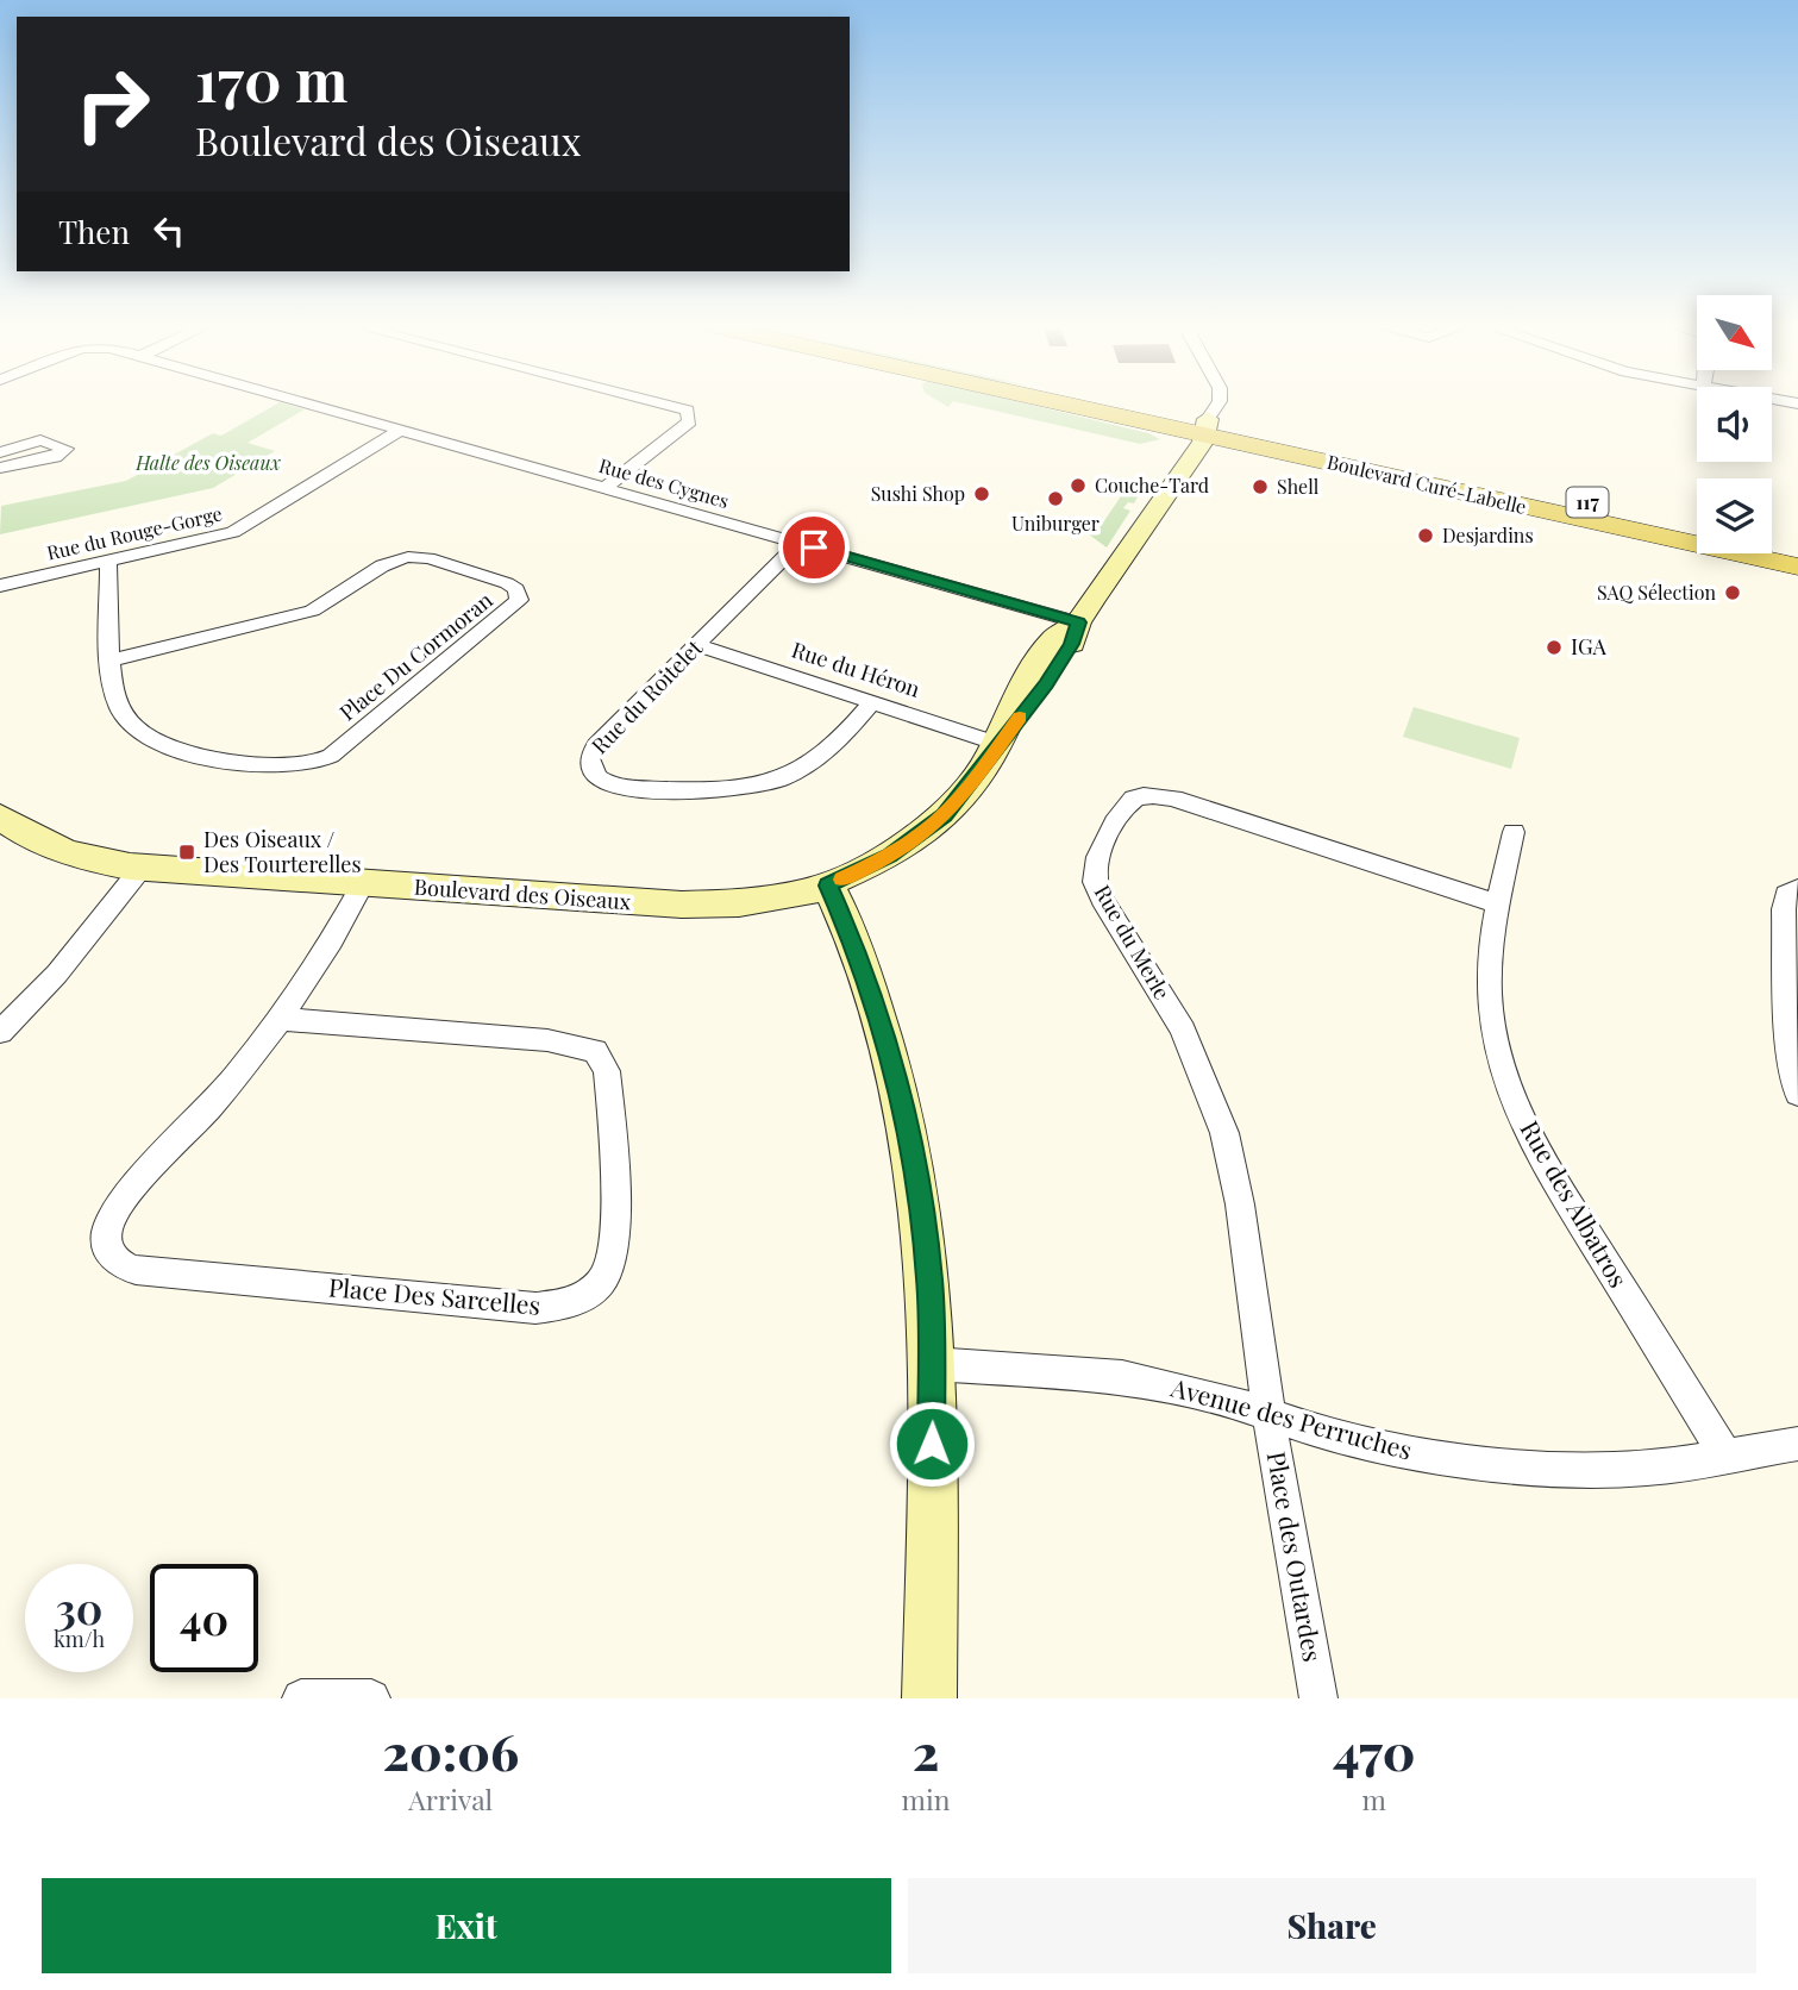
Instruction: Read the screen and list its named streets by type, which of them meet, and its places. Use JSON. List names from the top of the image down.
{
  "streets": {
    "main road": ["Boulevard Curé-Labelle", "117"],
    "street": [
      "Rue des Cygnes",
      "Rue du Rouge-Gorge",
      "Place Du Cormoran",
      "Rue du Héron",
      "Rue du Roitelet",
      "Boulevard des Oiseaux",
      "Rue du Merle",
      "Rue des Albatros",
      "Place Des Sarcelles",
      "Avenue des Perruches",
      "Place des Outardes"
    ]
  },
  "crossings": [
    ["Rue des Cygnes", "Rue du Rouge-Gorge"],
    ["Rue des Cygnes", "Rue du Roitelet"],
    ["Rue des Cygnes", "Boulevard des Oiseaux"],
    ["Boulevard Curé-Labelle", "Boulevard des Oiseaux"],
    ["Rue du Rouge-Gorge", "Place Du Cormoran"],
    ["Rue du Héron", "Rue du Roitelet"],
    ["Rue du Héron", "Boulevard des Oiseaux"],
    ["Boulevard des Oiseaux", "Place Des Sarcelles"],
    ["Rue du Merle", "Rue des Albatros"],
    ["Rue du Merle", "Avenue des Perruches"],
    ["Rue du Merle", "Place des Outardes"],
    ["Rue des Albatros", "Avenue des Perruches"],
    ["Avenue des Perruches", "Place des Outardes"]
  ],
  "parks": ["Halte des Oiseaux"],
  "places": {
    "other": [
      "Couche-Tard",
      "Shell",
      "Sushi Shop",
      "Uniburger",
      "Desjardins",
      "SAQ Sélection",
      "IGA"
    ],
    "transit": ["Des Oiseaux / Des Tourterelles"]
  },
  "north": "bottom right",
  "page": {
    "turn": ["170 m", "Boulevard des Oiseaux"],
    "then": "Then",
    "speed": "30 km/h",
    "limit": "40",
    "eta": [
      "20:06",
      "Arrival",
      "2",
      "min",
      "470",
      "m"
    ],
    "buttons": ["Exit", "Share"]
  }
}
